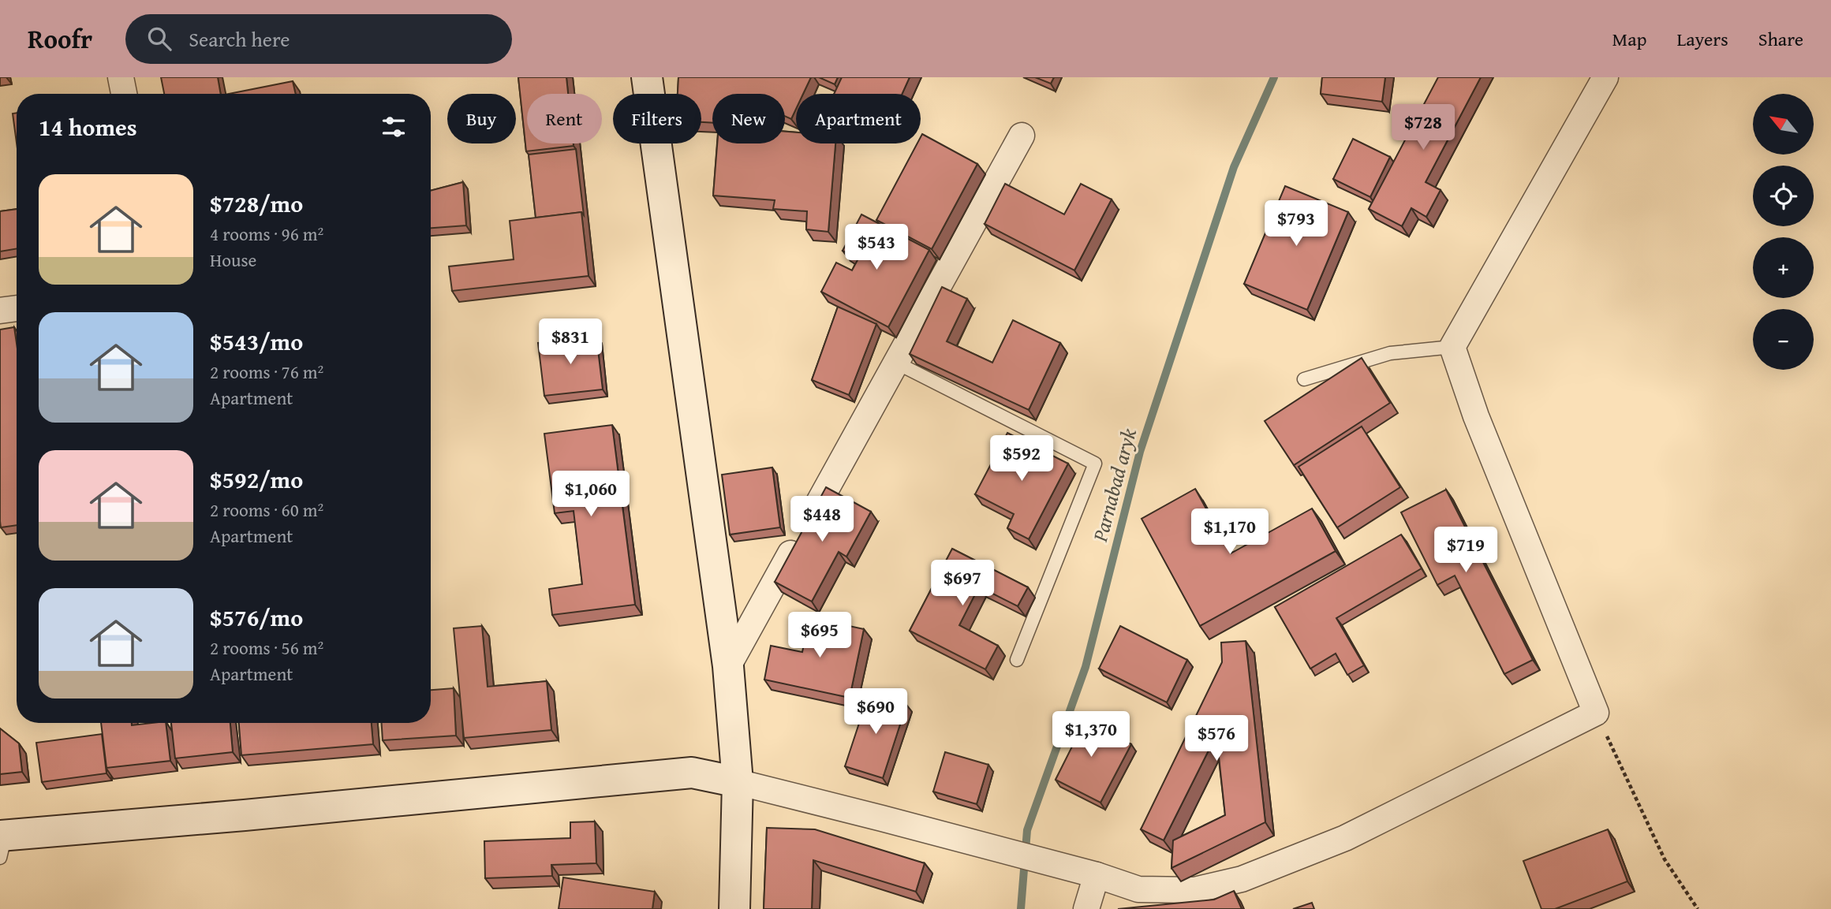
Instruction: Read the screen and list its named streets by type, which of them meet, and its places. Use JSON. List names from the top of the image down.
{
  "water": ["Parnabad aryk"],
  "north": "top left",
  "page": {
    "header": "Roofr",
    "search": "Search here",
    "nav": ["Map", "Layers", "Share"],
    "map_buttons": ["+", "−"],
    "chip": [
      "Buy",
      "Rent",
      "Filters",
      "New",
      "Apartment"
    ],
    "heading": "14 homes",
    "price": [
      "$728",
      "$793",
      "$543",
      "$831",
      "$592",
      "$1,060",
      "$448",
      "$1,170",
      "$719",
      "$697",
      "$695",
      "$690",
      "$1,370",
      "$576"
    ],
    "list": [
      {
        "name": "$728/mo",
        "note": "4 rooms · 96 m² · House"
      },
      {
        "name": "$543/mo",
        "note": "2 rooms · 76 m² · Apartment"
      },
      {
        "name": "$592/mo",
        "note": "2 rooms · 60 m² · Apartment"
      },
      {
        "name": "$576/mo",
        "note": "2 rooms · 56 m² · Apartment"
      }
    ]
  }
}
